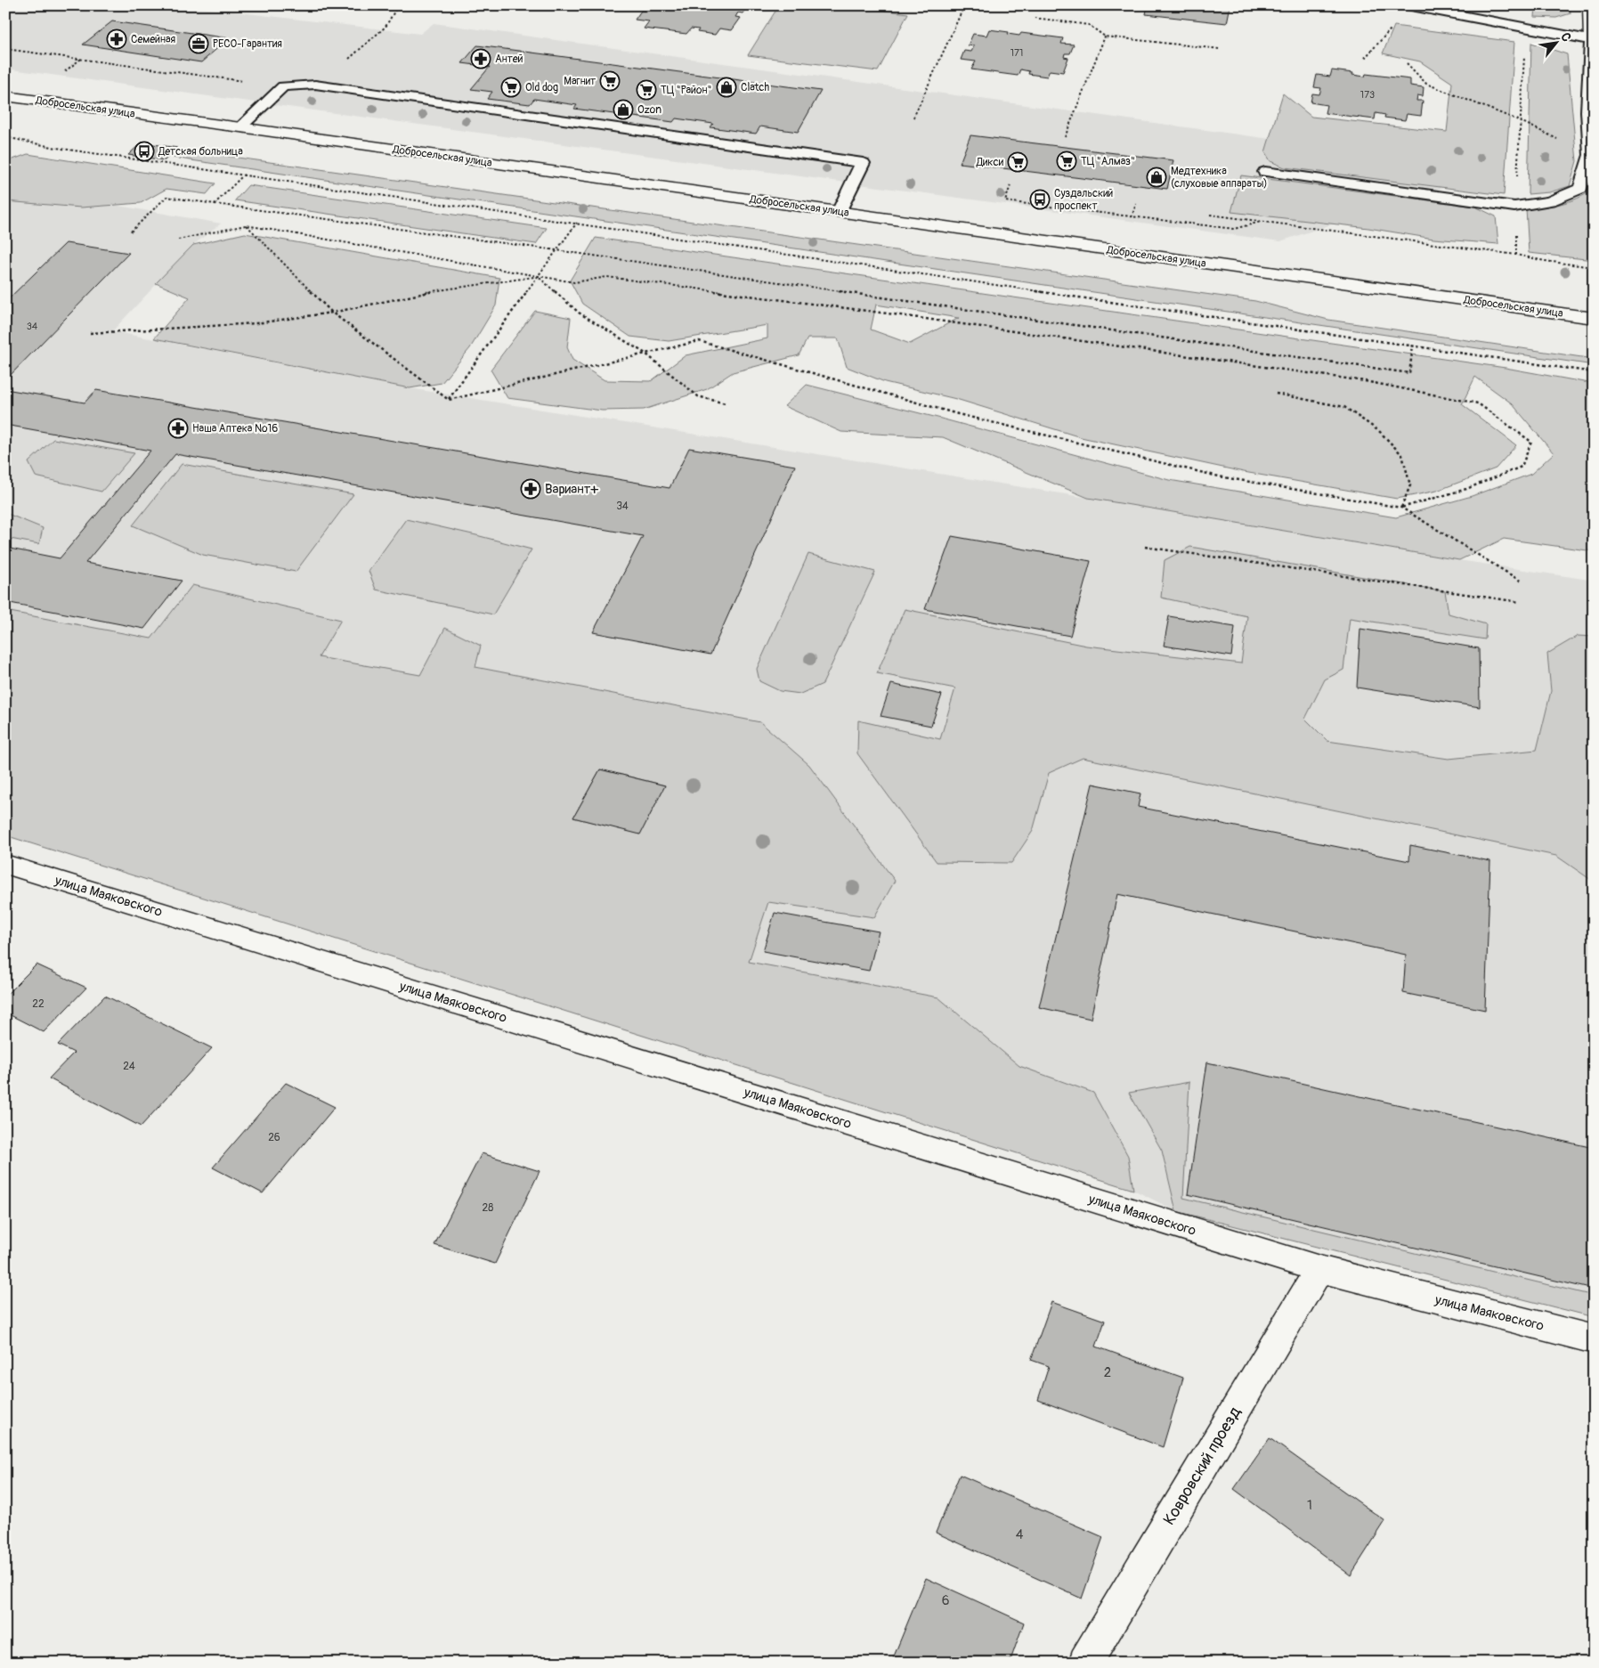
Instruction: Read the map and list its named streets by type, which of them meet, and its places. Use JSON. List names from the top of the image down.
{
  "streets": {
    "main road": ["Добросельская улица", "улица Маяковского", "Ковровский проезд"]
  },
  "crossings": [
    ["улица Маяковского", "Ковровский проезд"]
  ],
  "places": {
    "pharmacy": [
      "Семейная",
      "Антей",
      "Наша Аптека №16",
      "Вариант+"
    ],
    "office": ["РЕСО-Гарантия"],
    "supermarket": [
      "Магнит",
      "Old dog",
      "ТЦ \"Район\"",
      "ТЦ \"Алмаз\"",
      "Дикси"
    ],
    "shop": ["Clatch", "Ozon", "Медтехника (слуховые аппараты)"],
    "bus stop": ["Детская больница", "Суздальский проспект"]
  },
  "house_numbers": [
    "171",
    "173",
    "34",
    "34",
    "22",
    "24",
    "26",
    "28",
    "2",
    "1",
    "4",
    "6"
  ],
  "north": "top right"
}
